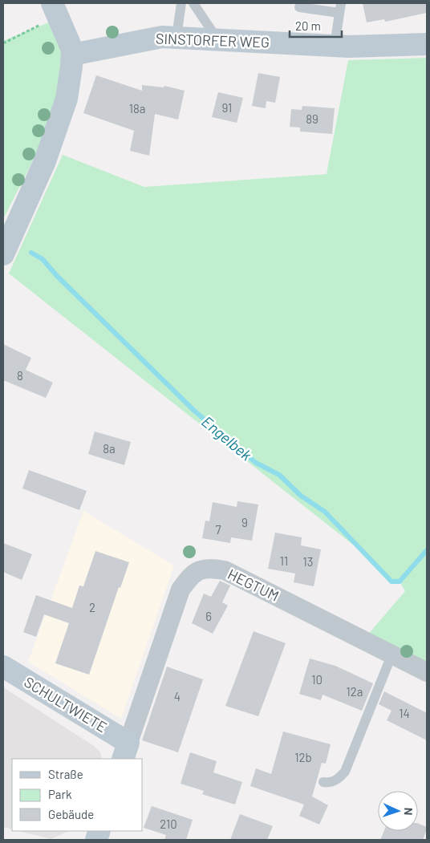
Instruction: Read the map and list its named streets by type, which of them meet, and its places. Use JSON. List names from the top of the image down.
{
  "streets": {
    "street": ["SINSTORFER WEG", "HEGTUM", "SCHULTWIETE"]
  },
  "crossings": [
    ["HEGTUM", "SCHULTWIETE"]
  ],
  "water": ["Engelbek"],
  "house_numbers": [
    "91",
    "18a",
    "89",
    "8",
    "8a",
    "9",
    "7",
    "11",
    "13",
    "2",
    "6",
    "10",
    "12a",
    "4",
    "14",
    "12b",
    "210"
  ],
  "legend": ["Straße", "Park", "Gebäude"],
  "scale_bar": "20 m",
  "north": "right"
}
